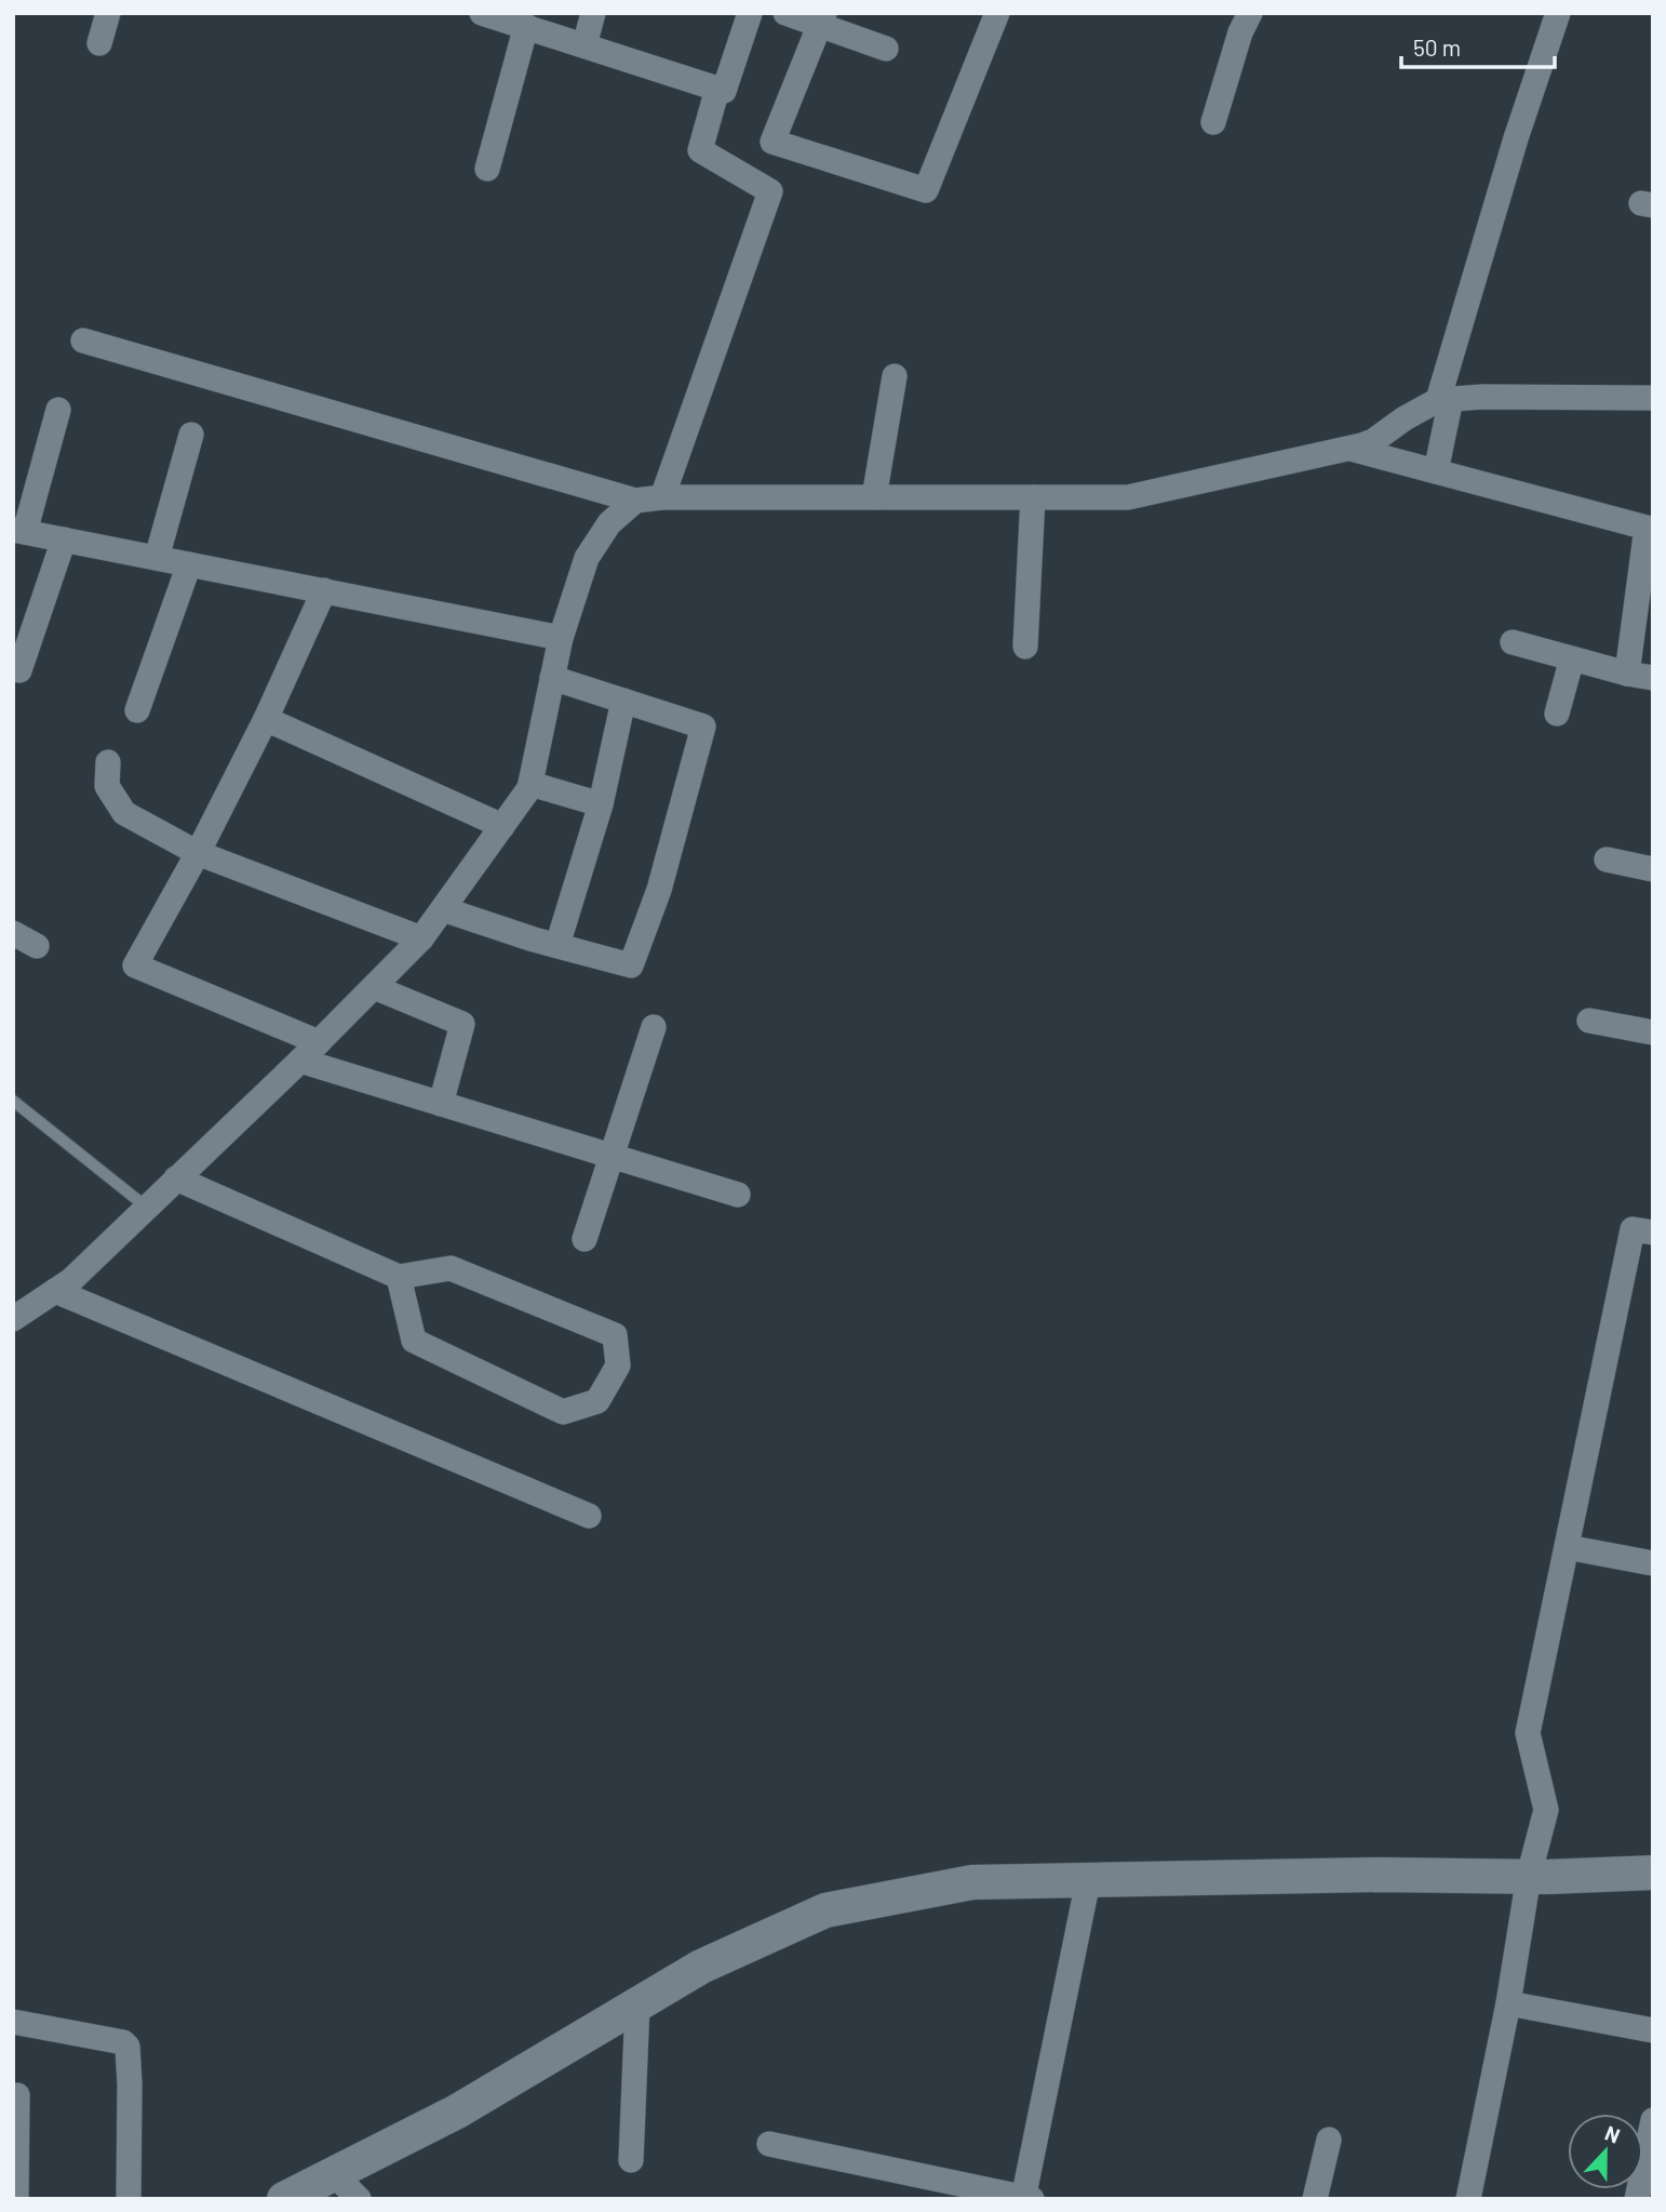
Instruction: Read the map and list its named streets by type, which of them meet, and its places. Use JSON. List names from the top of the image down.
{
  "scale_bar": "50 m",
  "north": "top"
}
